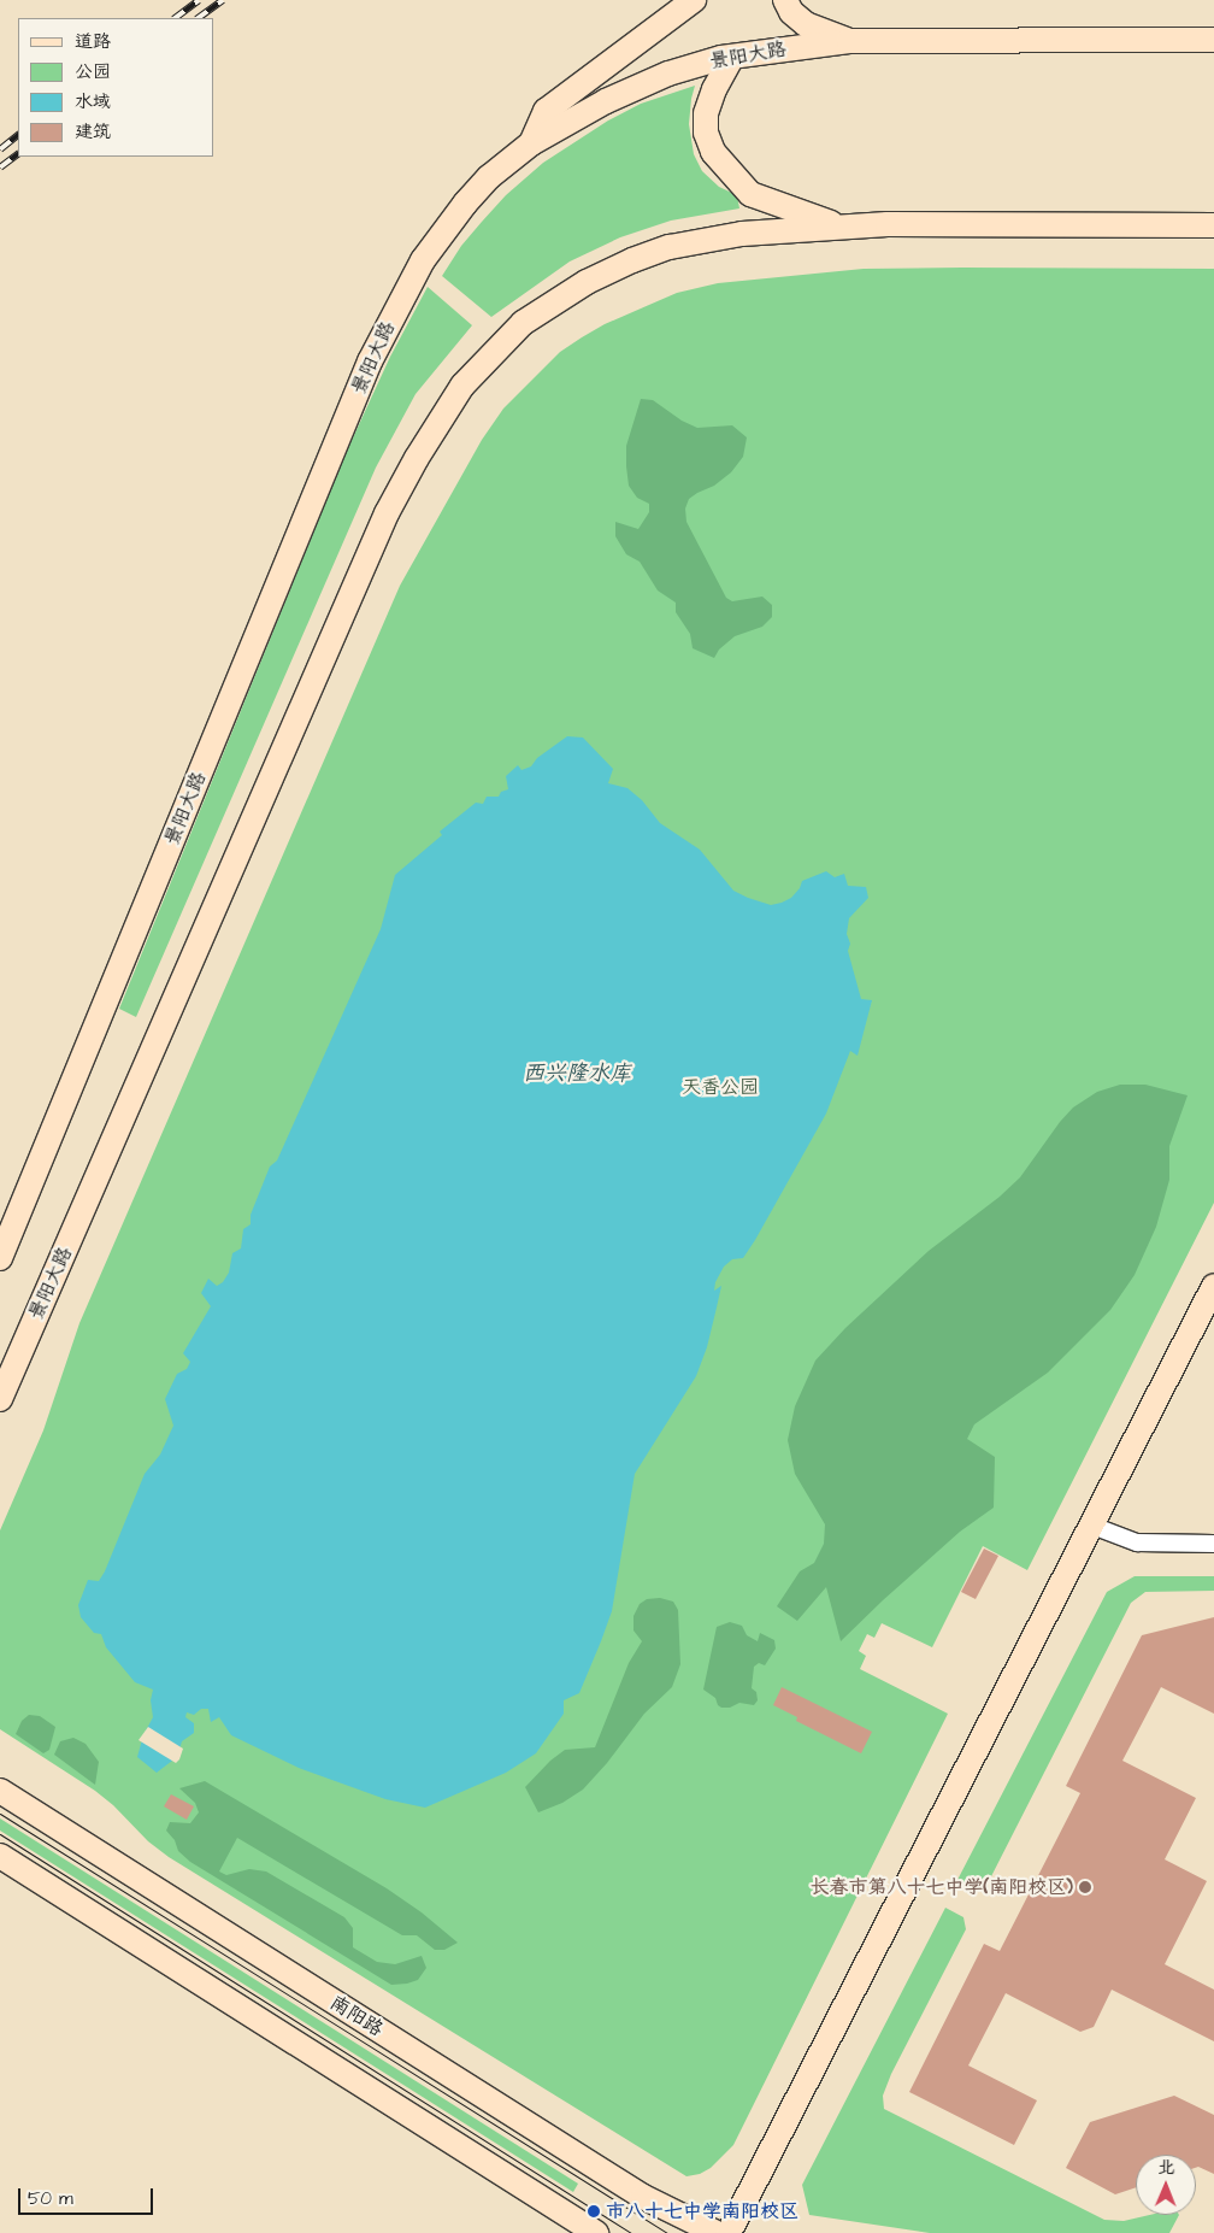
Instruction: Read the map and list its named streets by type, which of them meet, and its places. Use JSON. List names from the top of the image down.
{
  "streets": {
    "main road": ["景阳大路", "南阳路"]
  },
  "water": ["西兴隆水库"],
  "parks": ["天香公园"],
  "places": ["长春市第八十七中学(南阳校区)", "市八十七中学南阳校区"],
  "legend": [
    "道路",
    "公园",
    "水域",
    "建筑"
  ],
  "scale_bar": "50 m",
  "north": "top"
}
